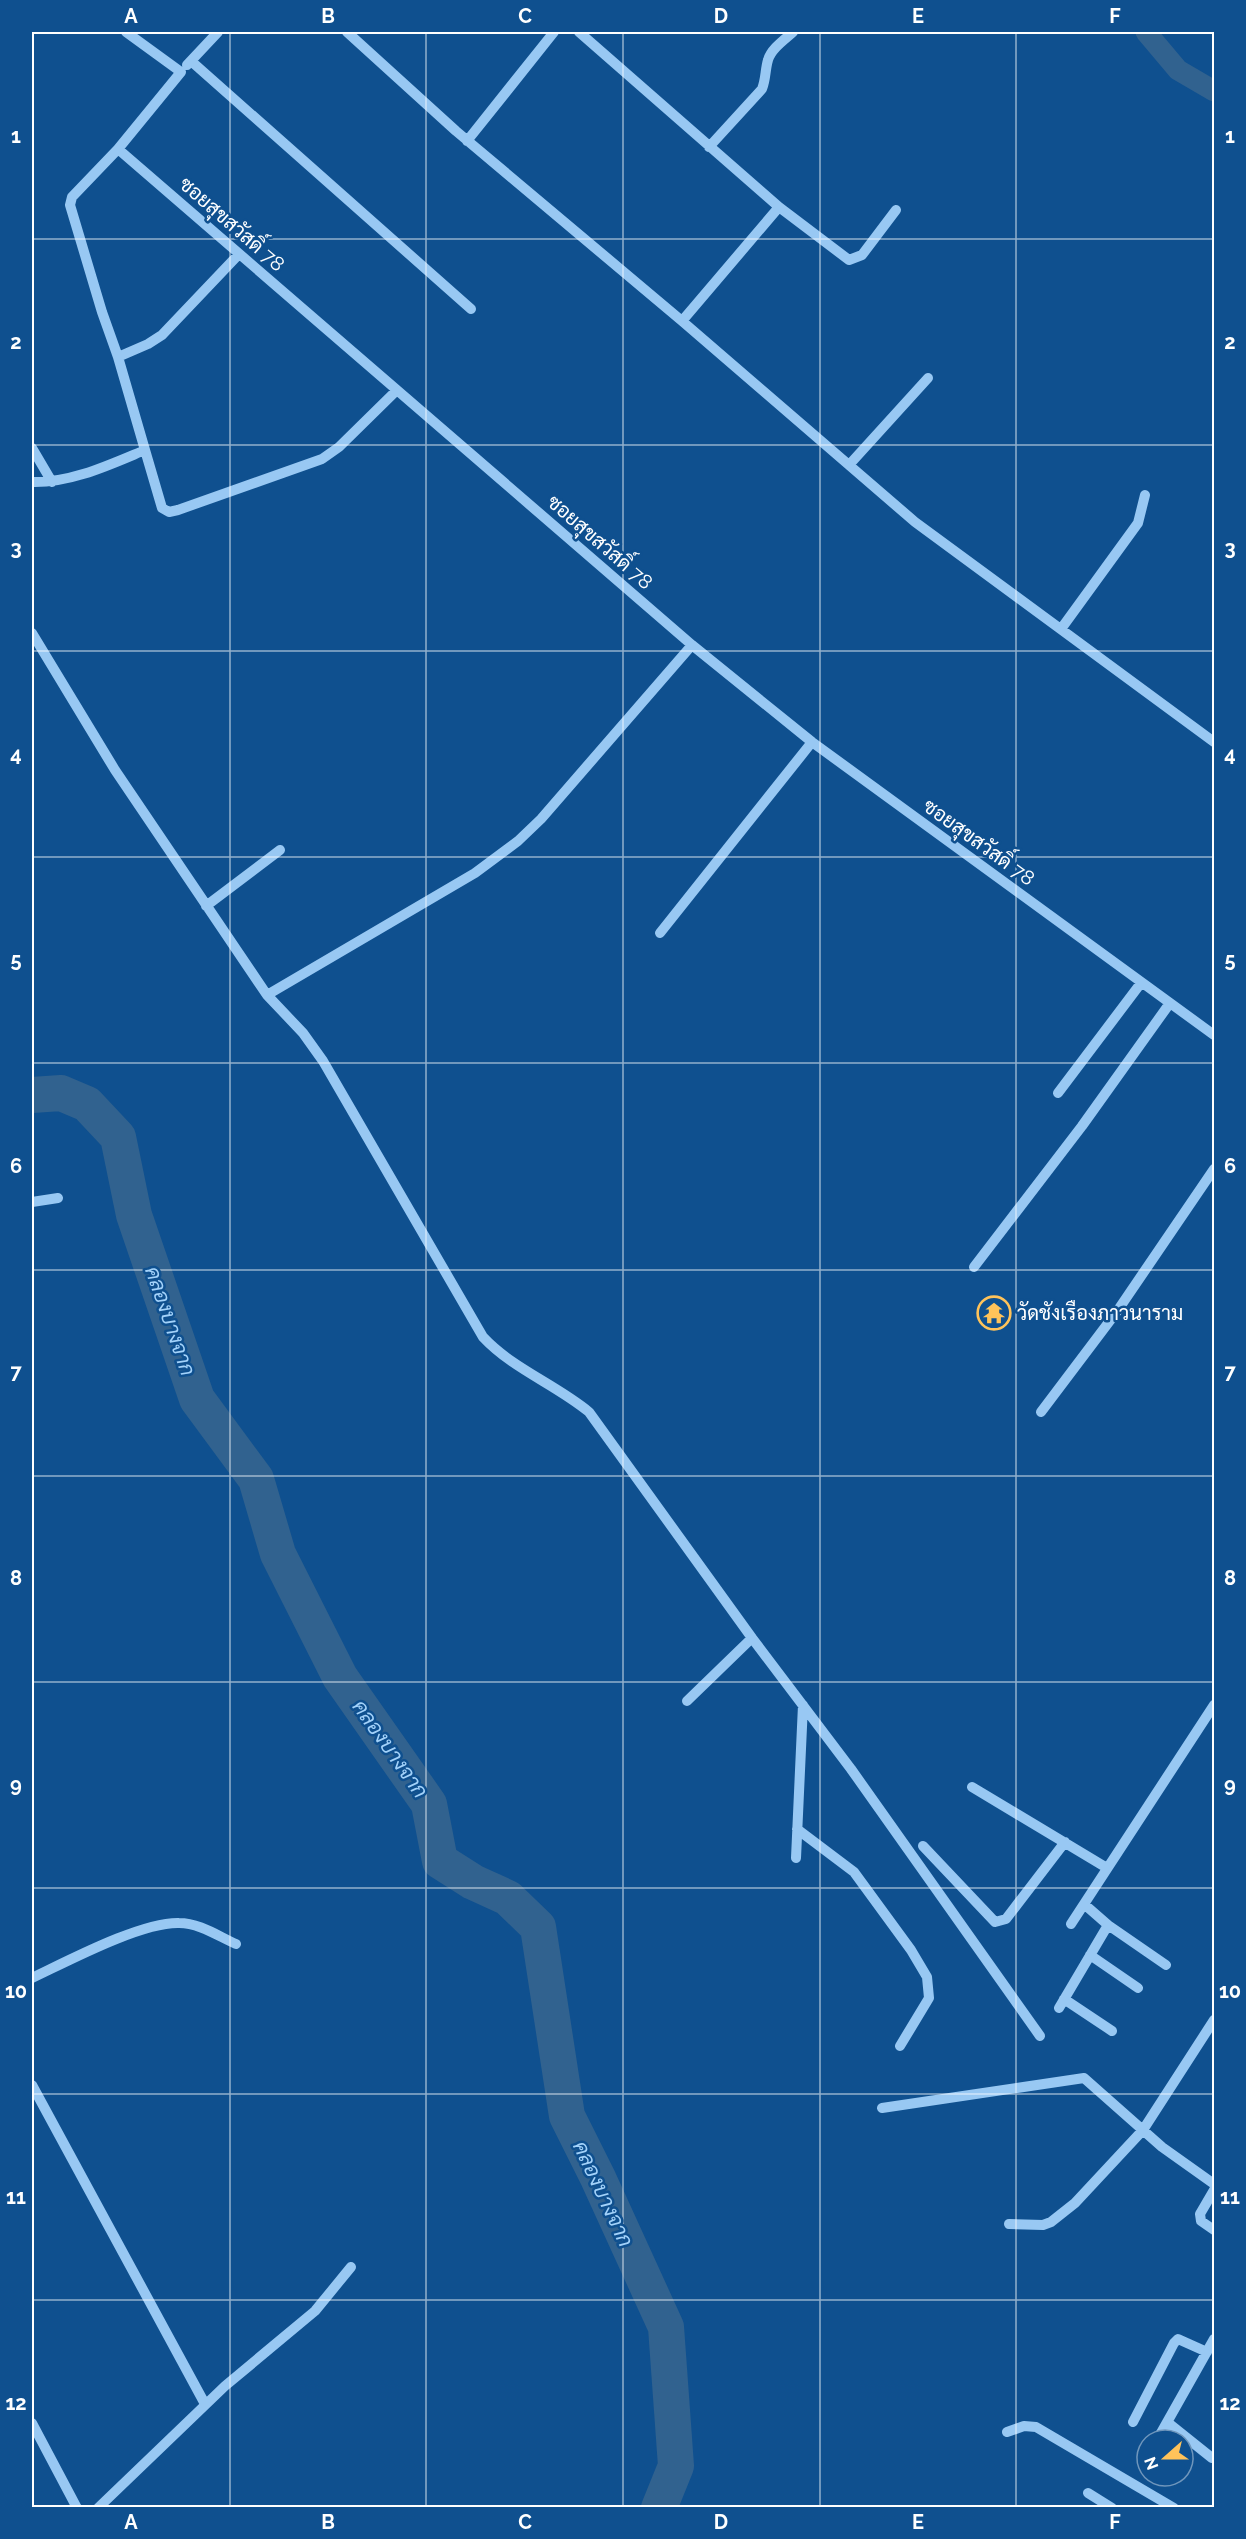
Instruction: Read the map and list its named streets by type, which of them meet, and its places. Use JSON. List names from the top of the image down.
{
  "streets": {
    "street": ["ซอยสุขสวัสดิ์ 78"]
  },
  "water": ["คลองบางจาก"],
  "places": {
    "temple": ["วัดชังเรืองภาวนาราม"]
  },
  "north": "left",
  "grid": {
    "columns": [
      "A",
      "B",
      "C",
      "D",
      "E",
      "F"
    ],
    "rows": [
      "1",
      "2",
      "3",
      "4",
      "5",
      "6",
      "7",
      "8",
      "9",
      "10",
      "11",
      "12"
    ]
  }
}
